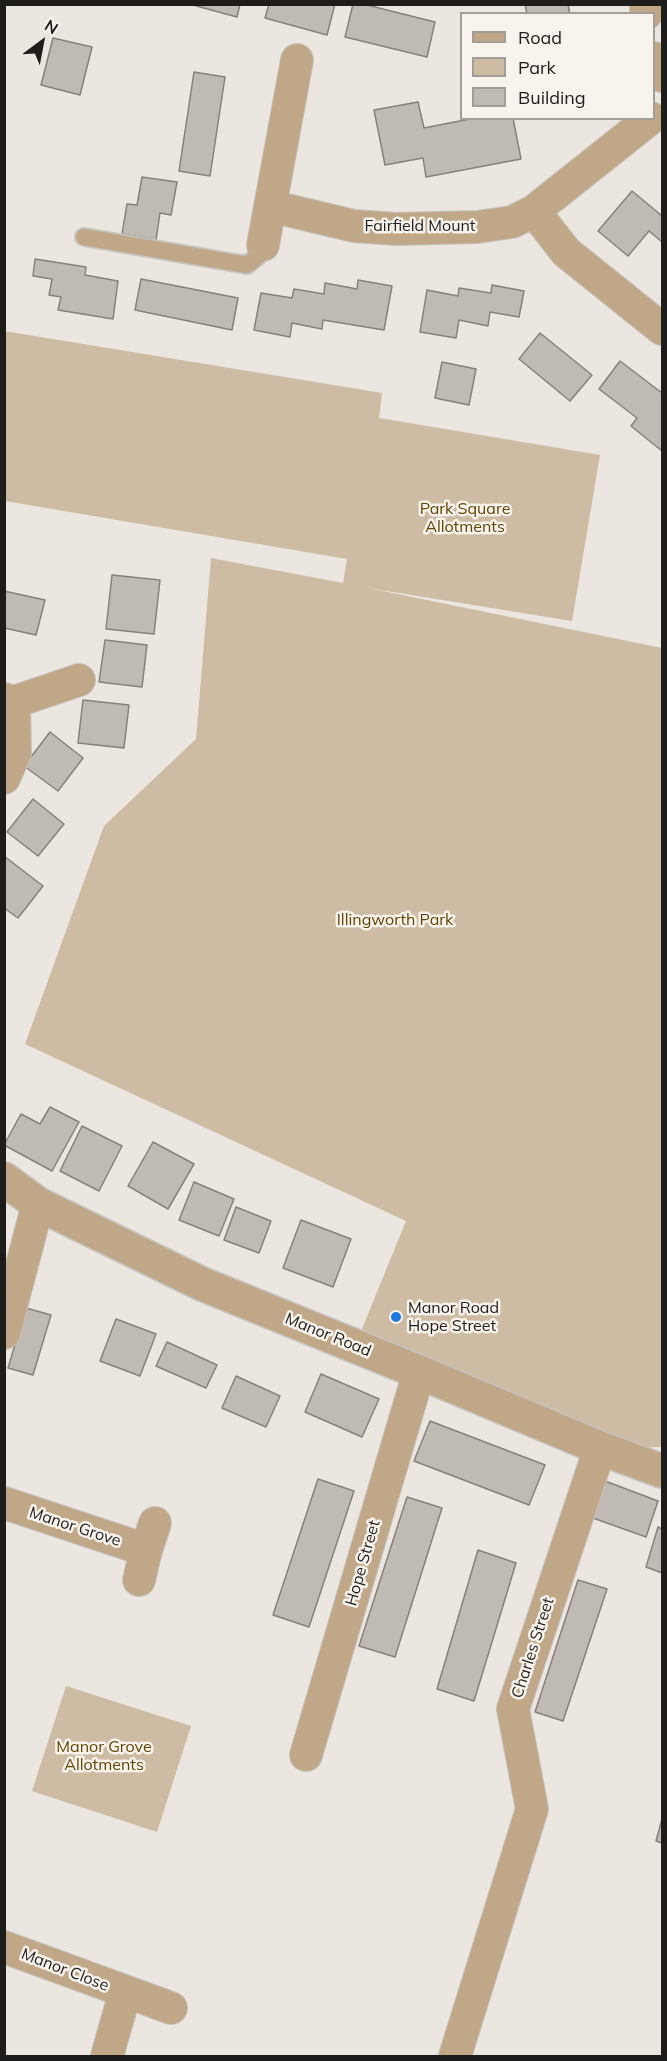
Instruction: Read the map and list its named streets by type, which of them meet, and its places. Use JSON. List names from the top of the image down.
{
  "streets": {
    "street": [
      "Fairfield Mount",
      "Manor Road",
      "Manor Grove",
      "Hope Street",
      "Charles Street",
      "Manor Close"
    ]
  },
  "crossings": [
    ["Manor Road", "Hope Street"],
    ["Manor Road", "Charles Street"]
  ],
  "parks": ["Park Square Allotments", "Illingworth Park", "Manor Grove Allotments"],
  "places": ["Manor Road Hope Street"],
  "legend": ["Road", "Park", "Building"],
  "north": "top right"
}
